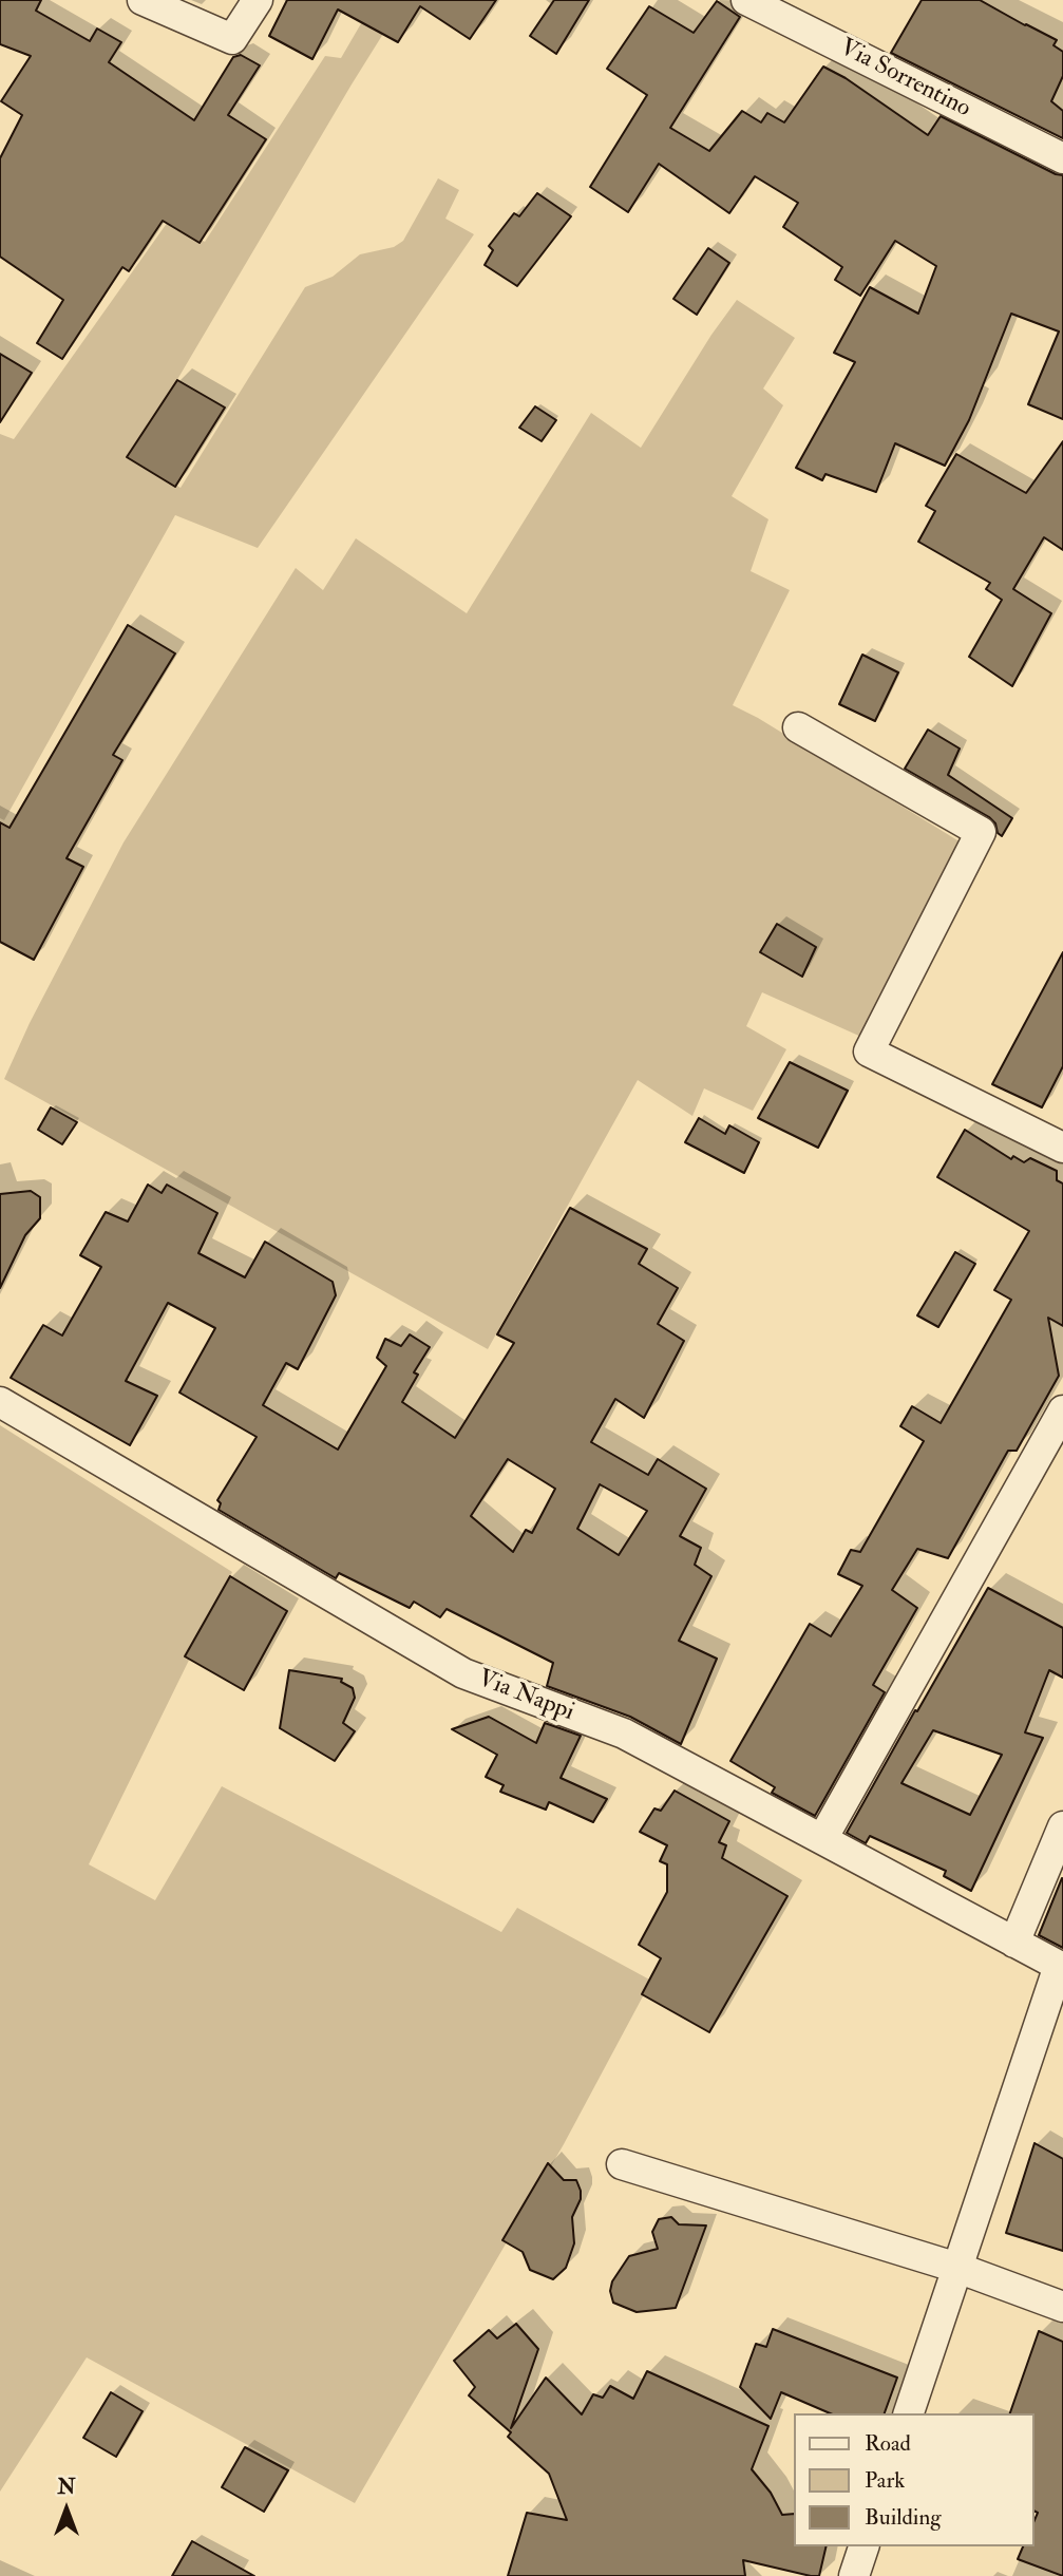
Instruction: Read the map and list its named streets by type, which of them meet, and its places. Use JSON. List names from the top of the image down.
{
  "streets": {
    "street": ["Via Sorrentino", "Via Nappi"]
  },
  "legend": ["Road", "Park", "Building"],
  "north": "top"
}
